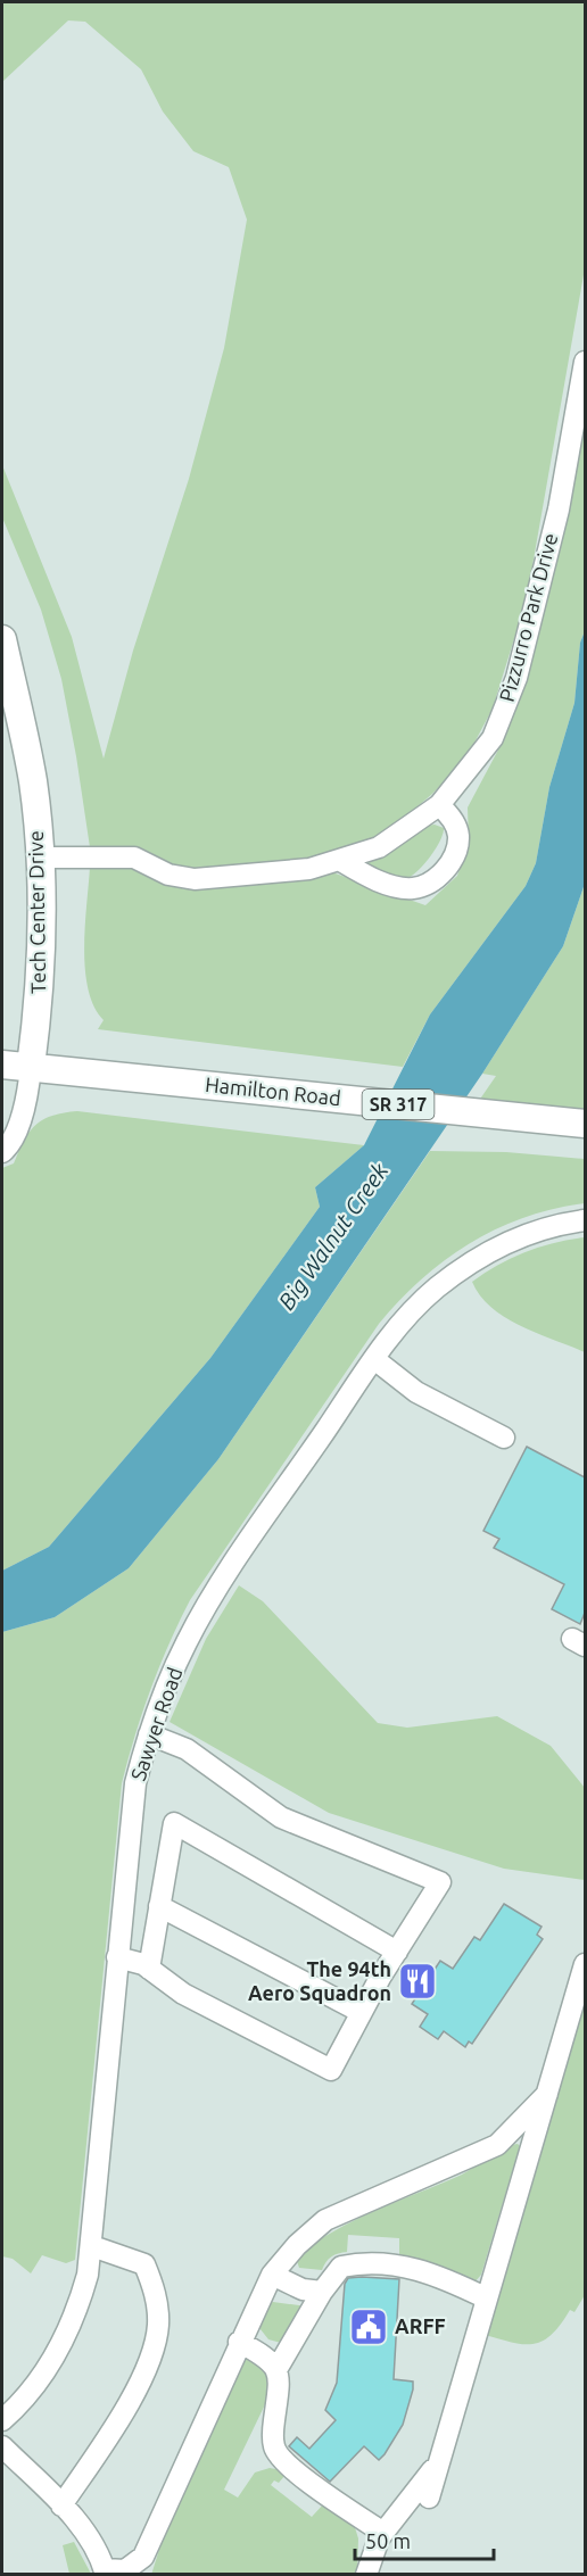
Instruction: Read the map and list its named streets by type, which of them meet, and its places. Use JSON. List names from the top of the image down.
{
  "streets": {
    "main road": ["Tech Center Drive", "Hamilton Road", "SR 317"],
    "street": ["Pizzurro Park Drive", "Sawyer Road"]
  },
  "crossings": [
    ["Pizzurro Park Drive", "Tech Center Drive"],
    ["Tech Center Drive", "Hamilton Road"]
  ],
  "water": ["Big Walnut Creek"],
  "places": {
    "restaurant": ["The 94th Aero Squadron"],
    "public building": ["ARFF"]
  },
  "scale_bar": "50 m"
}
